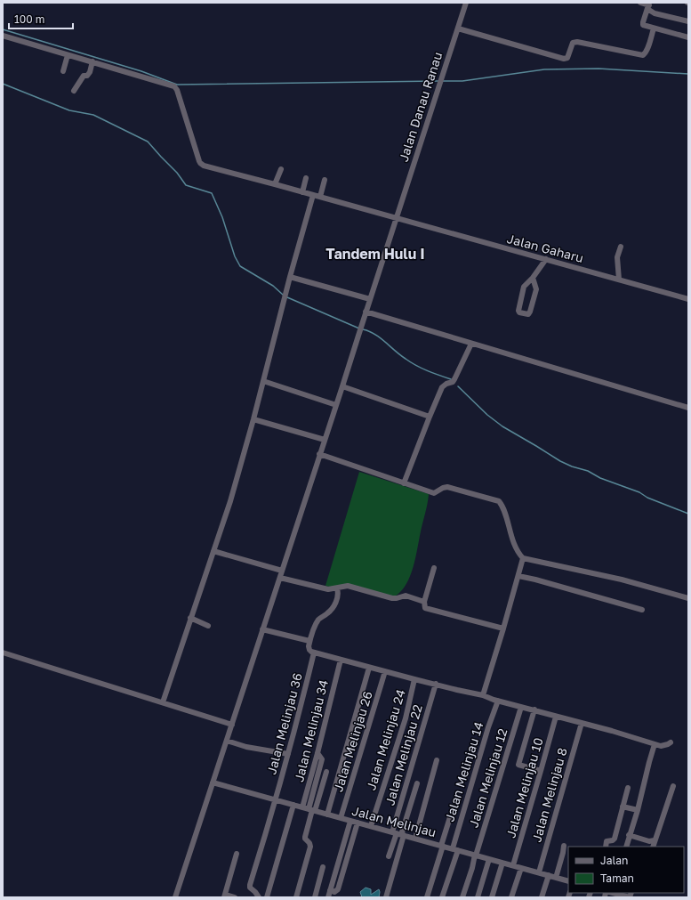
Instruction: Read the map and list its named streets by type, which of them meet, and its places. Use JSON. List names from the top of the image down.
{
  "streets": {
    "street": [
      "Jalan Danau Ranau",
      "Jalan Gaharu",
      "Jalan Melinjau 36",
      "Jalan Melinjau 34",
      "Jalan Melinjau 24",
      "Jalan Melinjau 26",
      "Jalan Melinjau 22",
      "Jalan Melinjau 14",
      "Jalan Melinjau 12",
      "Jalan Melinjau 10",
      "Jalan Melinjau 8",
      "Jalan Melinjau"
    ]
  },
  "crossings": [
    ["Jalan Danau Ranau", "Jalan Gaharu"],
    ["Jalan Danau Ranau", "Jalan Melinjau"],
    ["Jalan Melinjau 36", "Jalan Melinjau"],
    ["Jalan Melinjau 34", "Jalan Melinjau"],
    ["Jalan Melinjau 24", "Jalan Melinjau"],
    ["Jalan Melinjau 26", "Jalan Melinjau"],
    ["Jalan Melinjau 22", "Jalan Melinjau"],
    ["Jalan Melinjau 14", "Jalan Melinjau"],
    ["Jalan Melinjau 12", "Jalan Melinjau"],
    ["Jalan Melinjau 10", "Jalan Melinjau"],
    ["Jalan Melinjau 8", "Jalan Melinjau"]
  ],
  "districts": ["Tandem Hulu I"],
  "legend": ["Jalan", "Taman"],
  "scale_bar": "100 m"
}
